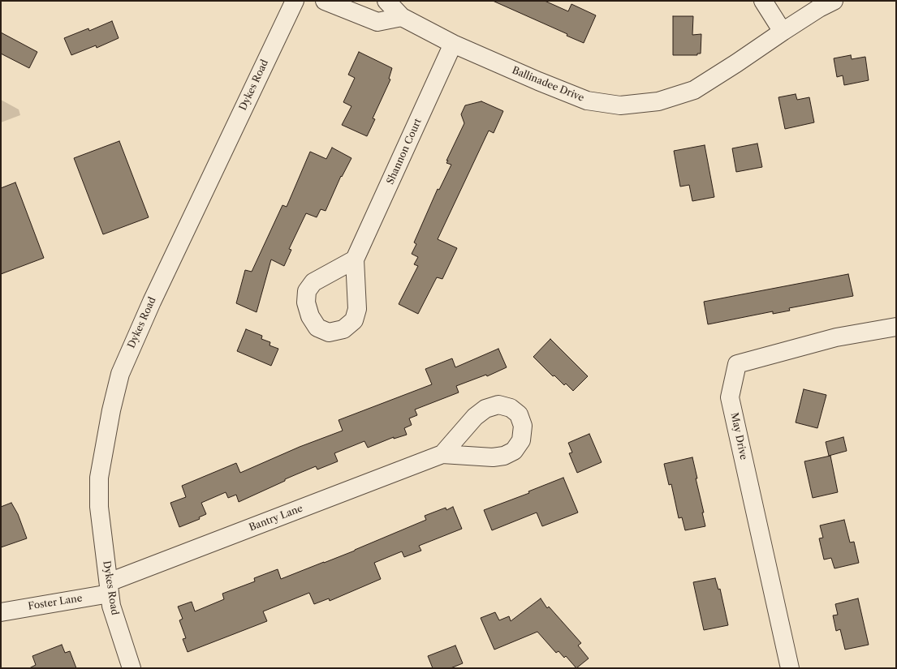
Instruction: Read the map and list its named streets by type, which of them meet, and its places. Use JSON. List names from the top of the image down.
{
  "streets": {
    "street": [
      "Ballinadee Drive",
      "Dykes Road",
      "Shannon Court",
      "May Drive",
      "Bantry Lane",
      "Foster Lane"
    ]
  },
  "crossings": [
    ["Ballinadee Drive", "Shannon Court"],
    ["Dykes Road", "Bantry Lane"],
    ["Dykes Road", "Foster Lane"],
    ["Bantry Lane", "Foster Lane"]
  ]
}
